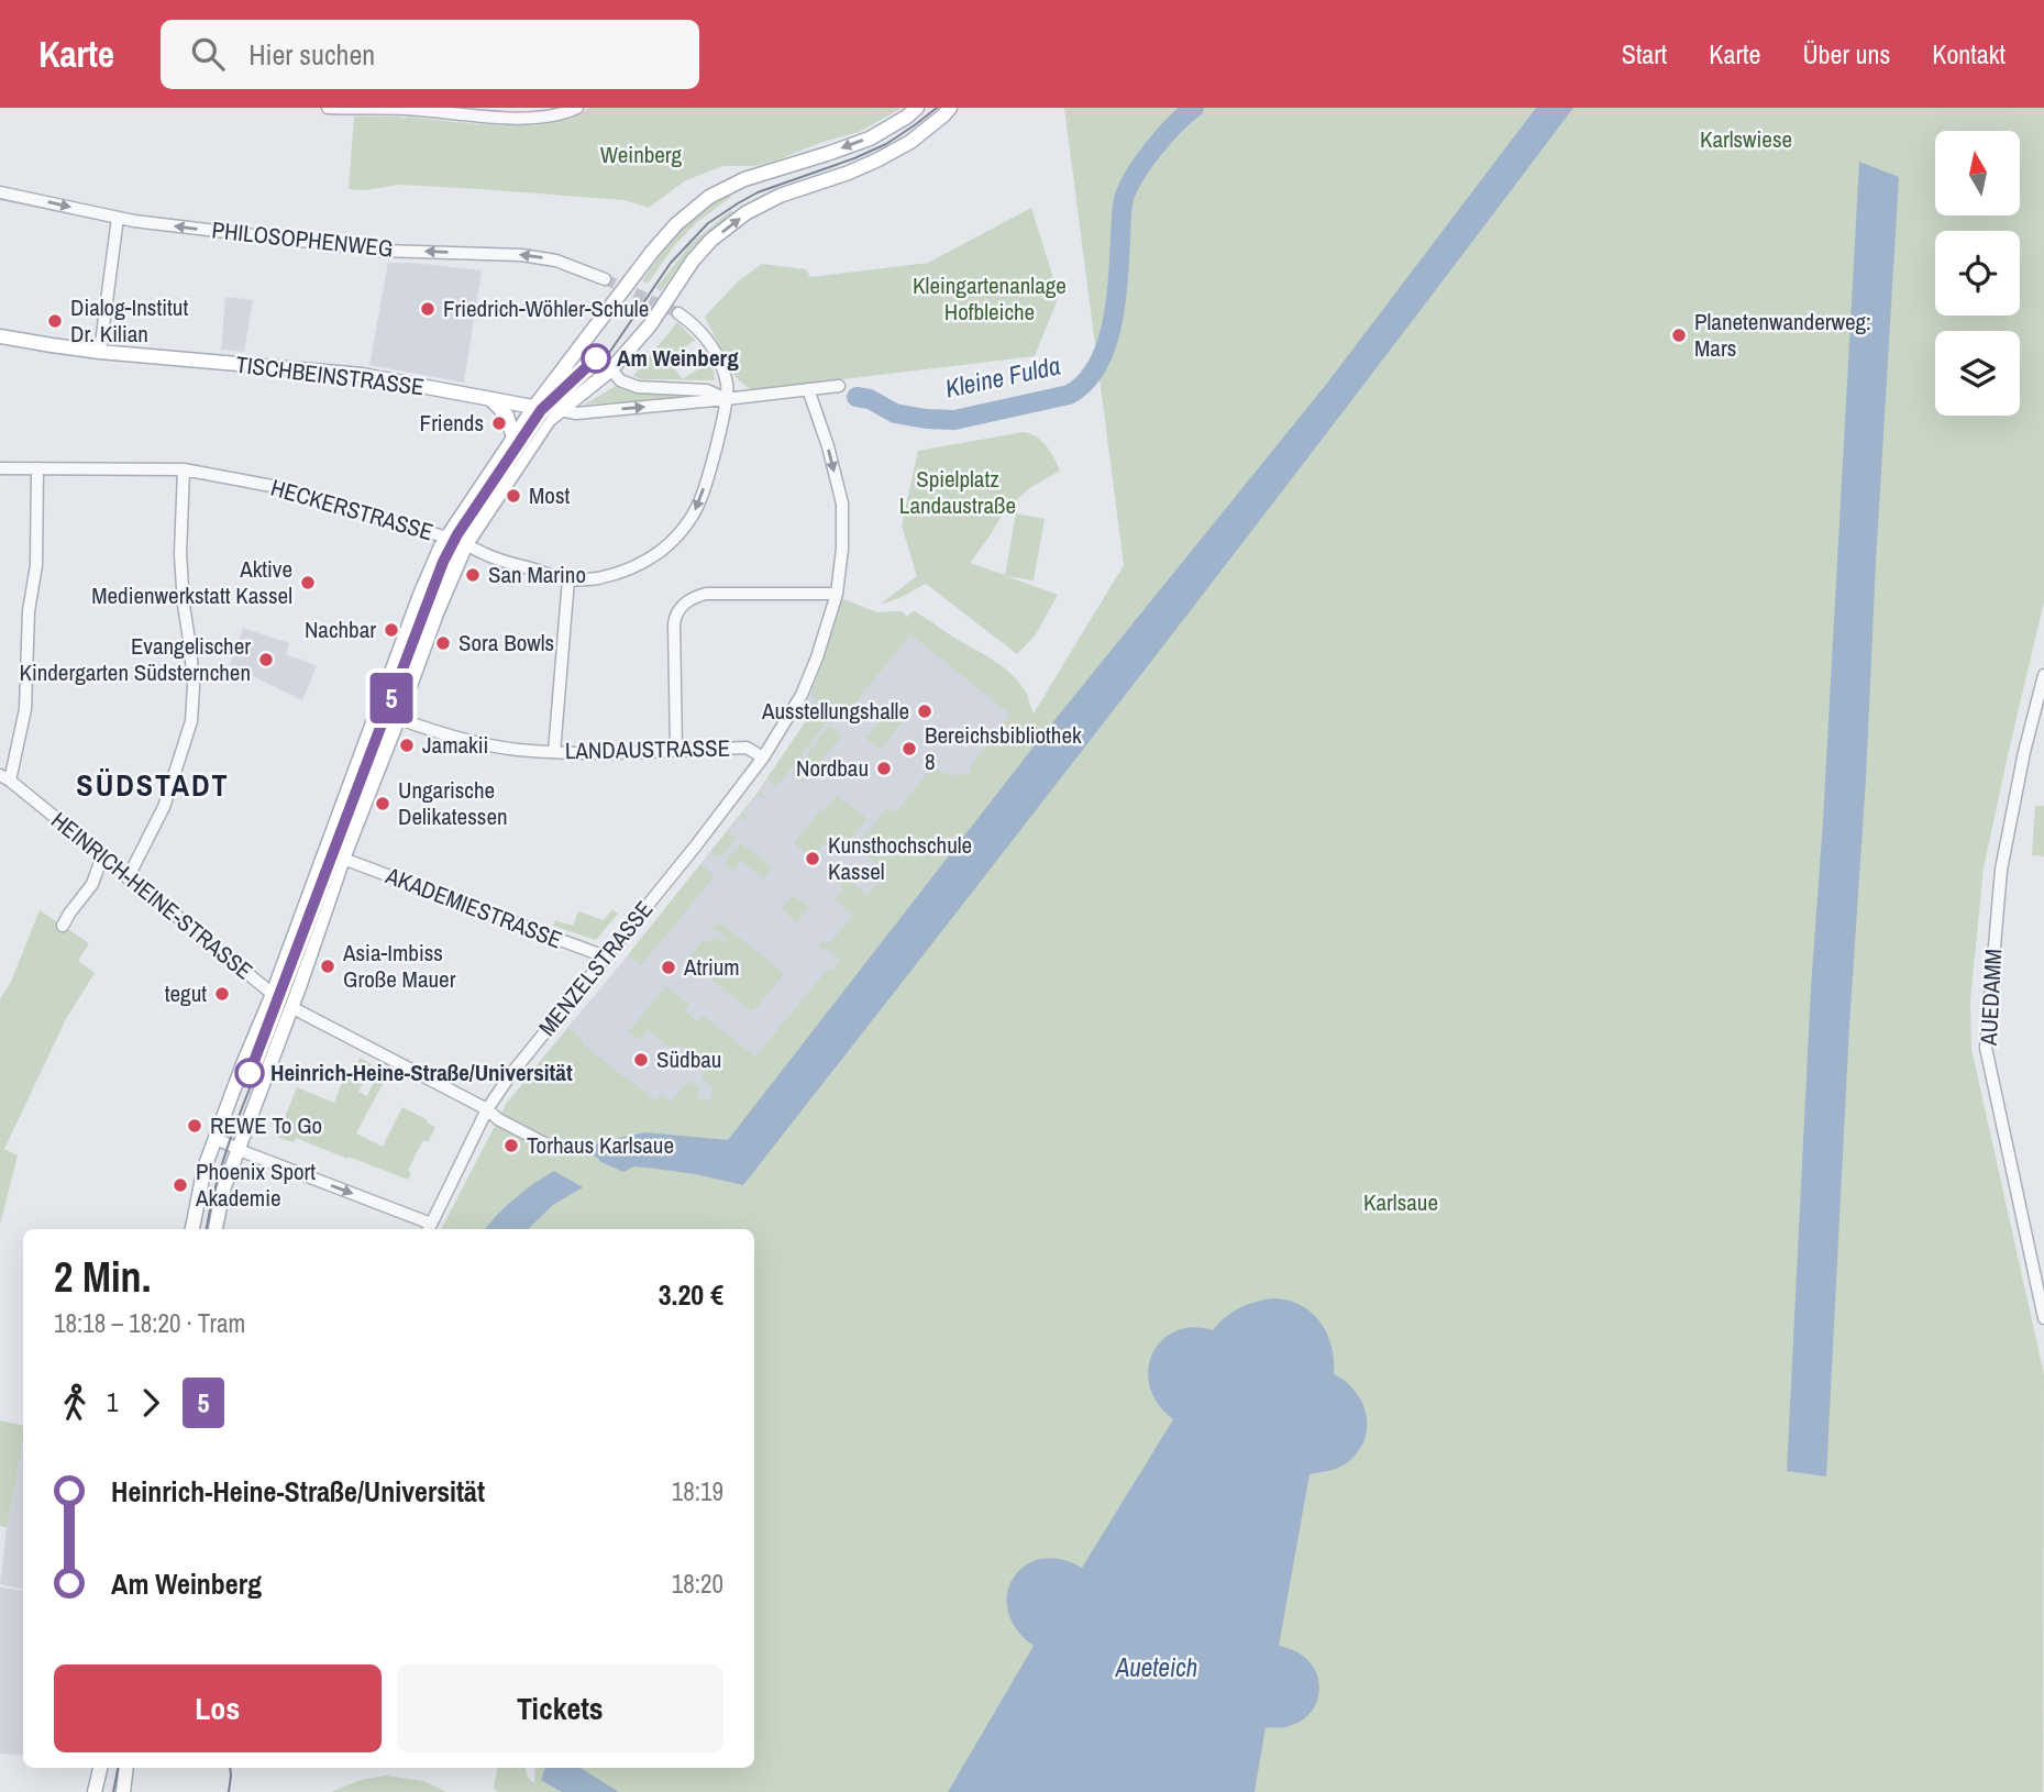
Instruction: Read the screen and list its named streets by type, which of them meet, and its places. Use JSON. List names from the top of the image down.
{
  "streets": {
    "main road": ["TISCHBEINSTRASSE"],
    "street": [
      "PHILOSOPHENWEG",
      "HECKERSTRASSE",
      "LANDAUSTRASSE",
      "HEINRICH-HEINE-STRASSE",
      "AKADEMIESTRASSE",
      "MENZELSTRASSE",
      "AUEDAMM"
    ]
  },
  "crossings": [
    ["LANDAUSTRASSE", "MENZELSTRASSE"],
    ["HEINRICH-HEINE-STRASSE", "MENZELSTRASSE"],
    ["AKADEMIESTRASSE", "MENZELSTRASSE"]
  ],
  "districts": ["SÜDSTADT"],
  "water": ["Kleine Fulda", "Aueteich"],
  "parks": [
    "Karlswiese",
    "Weinberg",
    "Kleingartenanlage Hofbleiche",
    "Spielplatz Landaustraße",
    "Karlsaue"
  ],
  "places": [
    "Friedrich-Wöhler-Schule",
    "Dialog-Institut Dr. Kilian",
    "Planetenwanderweg: Mars",
    "Am Weinberg",
    "Friends",
    "Most",
    "San Marino",
    "Aktive Medienwerkstatt Kassel",
    "Nachbar",
    "Sora Bowls",
    "Evangelischer Kindergarten Südsternchen",
    "Ausstellungshalle",
    "Jamakii",
    "Bereichsbibliothek 8",
    "Nordbau",
    "Ungarische Delikatessen",
    "Kunsthochschule Kassel",
    "Asia-Imbiss Große Mauer",
    "Atrium",
    "tegut",
    "Südbau",
    "Heinrich-Heine-Straße/Universität",
    "REWE To Go",
    "Torhaus Karlsaue",
    "Phoenix Sport Akademie"
  ],
  "lines": ["tram line 5"],
  "north": "top",
  "page": {
    "header": "Karte",
    "search": "Hier suchen",
    "nav": [
      "Start",
      "Karte",
      "Über uns",
      "Kontakt"
    ],
    "on_map": "5",
    "heading": ["2 Min.", "18:18 – 18:20 · Tram", "3.20 €"],
    "legs": ["1", "5"],
    "list": [
      {
        "name": "Heinrich-Heine-Straße/Universität",
        "value": "18:19"
      },
      {
        "name": "Am Weinberg",
        "value": "18:20"
      }
    ],
    "buttons": ["Los", "Tickets"]
  }
}
